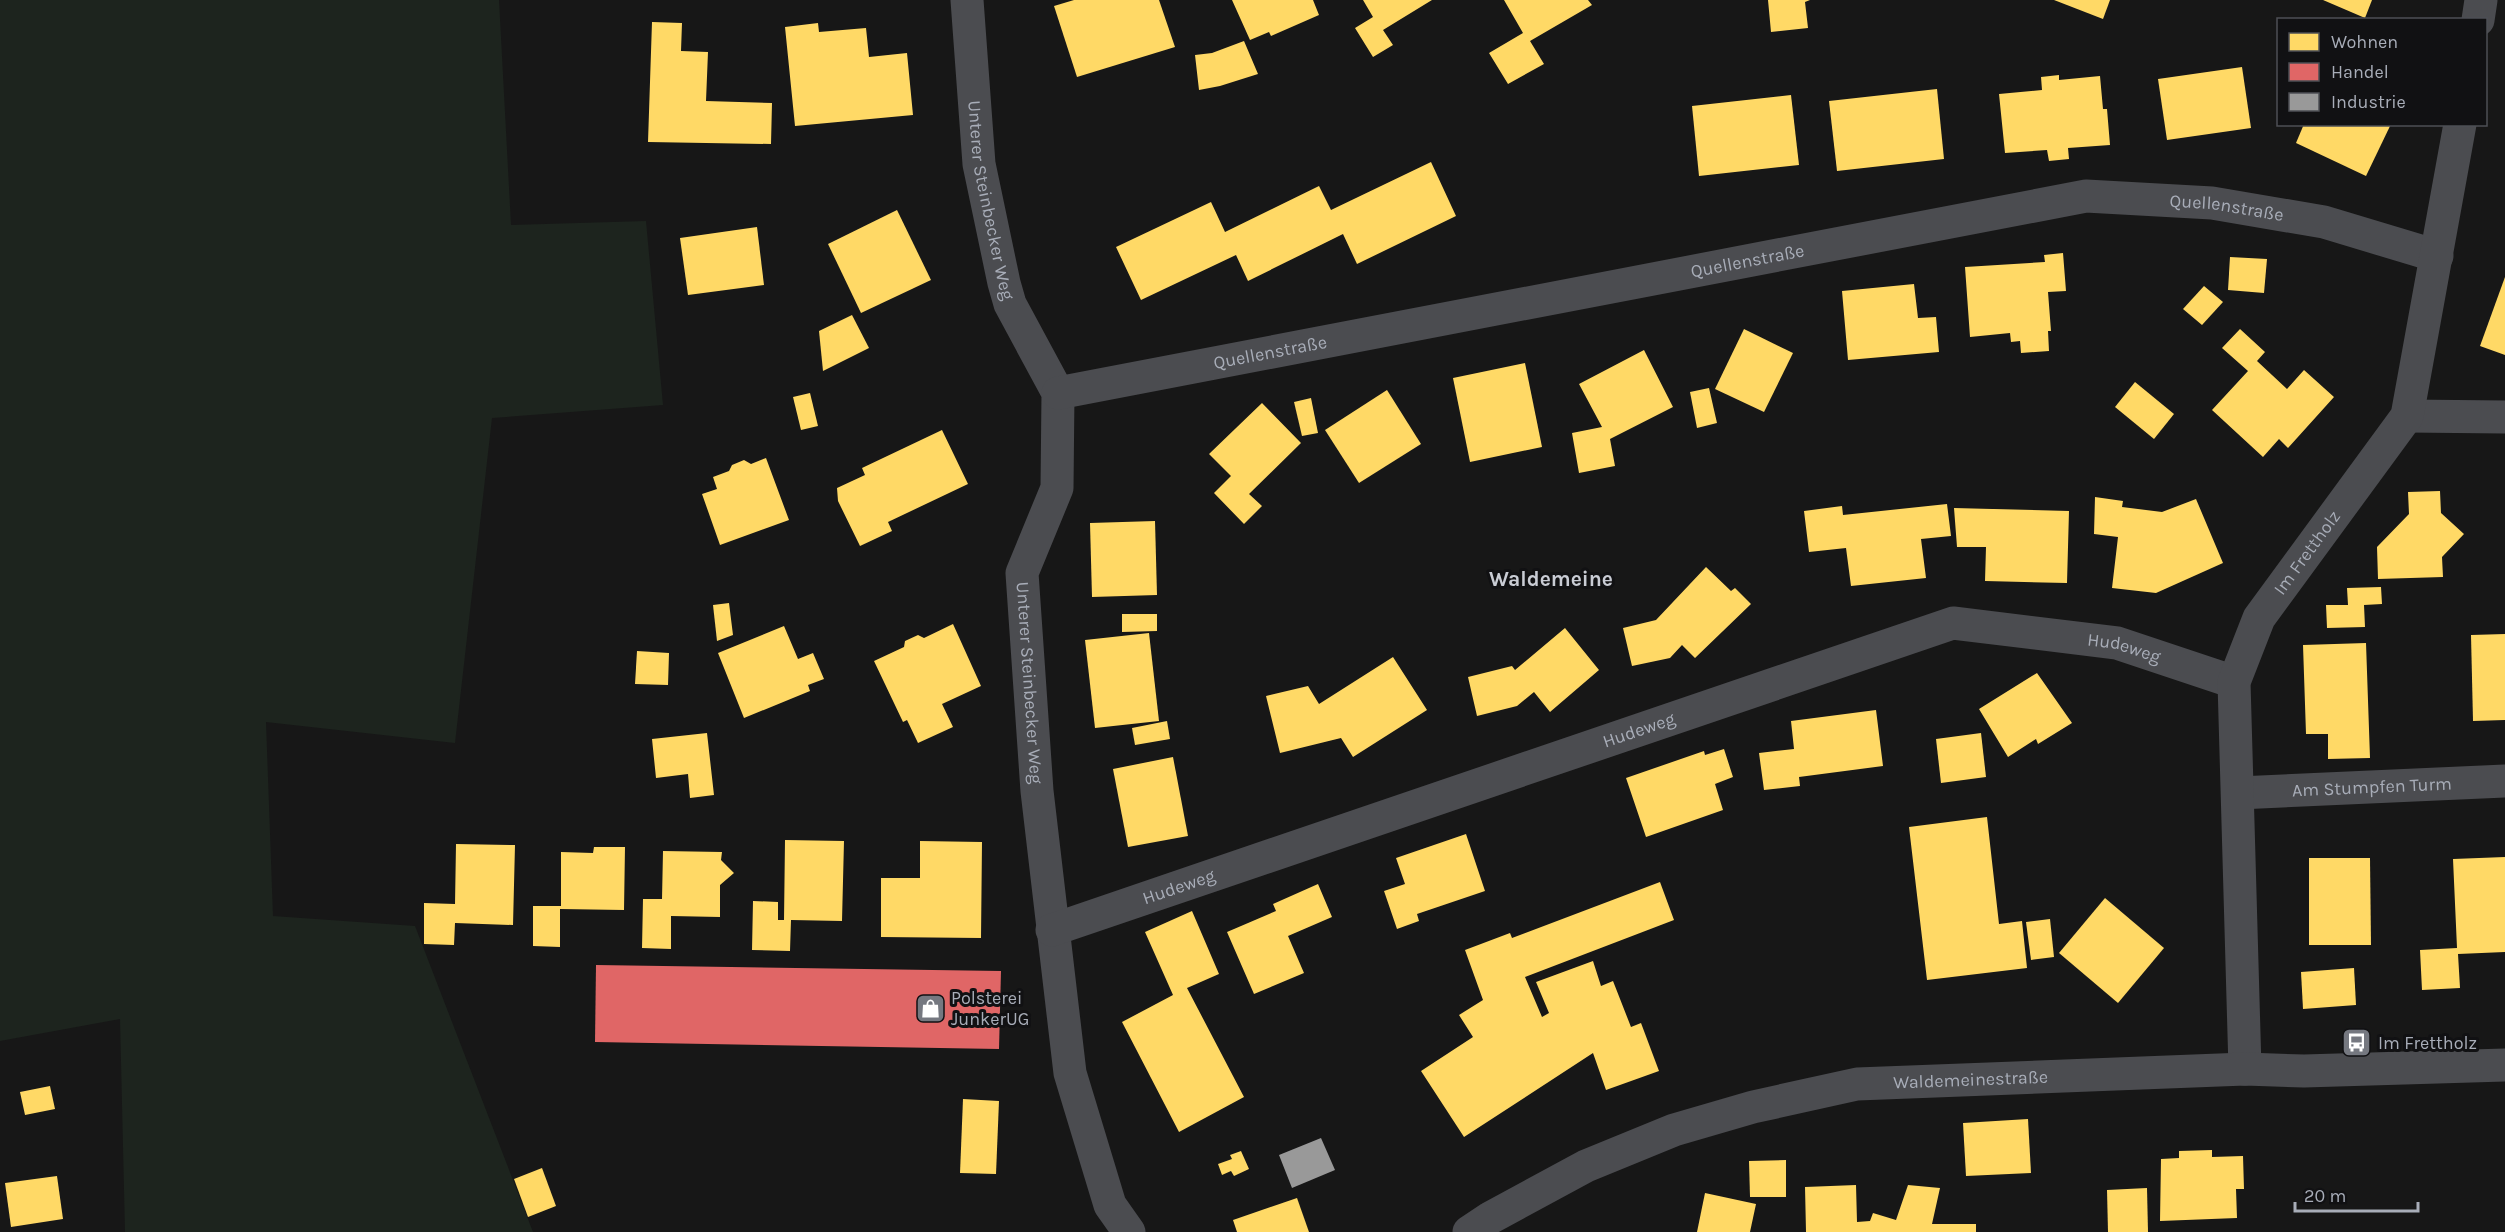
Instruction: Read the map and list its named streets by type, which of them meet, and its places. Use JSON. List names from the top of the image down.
{
  "streets": {
    "street": [
      "Unterer Steinbecker Weg",
      "Quellenstraße",
      "Im Frettholz",
      "Hudeweg",
      "Am Stumpfen Turm",
      "Waldemeinestraße"
    ]
  },
  "crossings": [
    ["Unterer Steinbecker Weg", "Quellenstraße"],
    ["Unterer Steinbecker Weg", "Hudeweg"],
    ["Quellenstraße", "Im Frettholz"],
    ["Im Frettholz", "Hudeweg"],
    ["Im Frettholz", "Am Stumpfen Turm"],
    ["Im Frettholz", "Waldemeinestraße"]
  ],
  "districts": ["Waldemeine"],
  "places": {
    "shop": ["Polsterei JunkerUG"],
    "bus stop": ["Im Frettholz"]
  },
  "legend": ["Wohnen", "Handel", "Industrie"],
  "scale_bar": "20 m"
}
